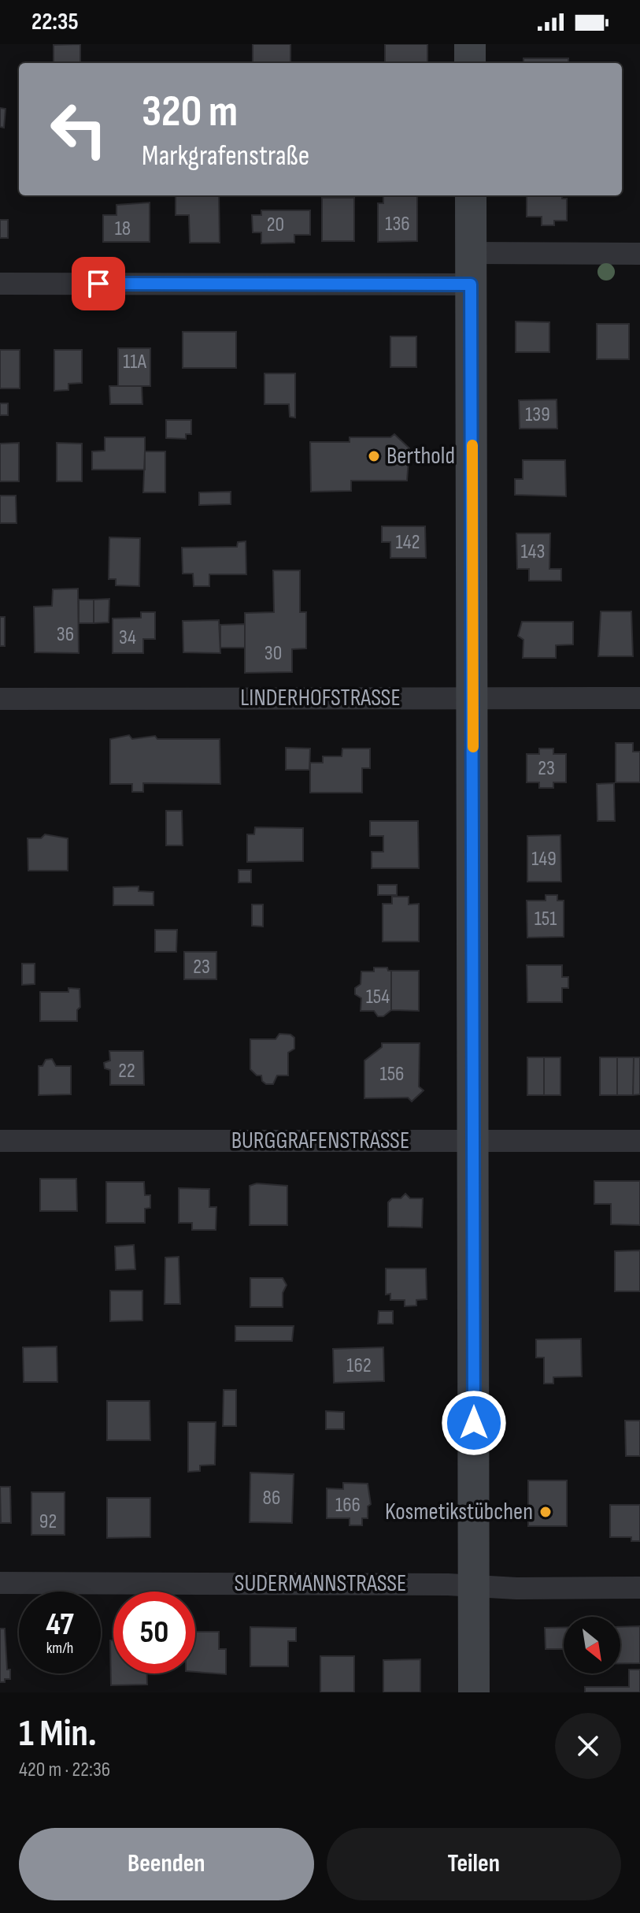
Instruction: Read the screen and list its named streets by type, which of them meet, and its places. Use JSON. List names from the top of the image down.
{
  "streets": {
    "street": ["LINDERHOFSTRASSE", "BURGGRAFENSTRASSE", "SUDERMANNSTRASSE"]
  },
  "places": ["Berthold", "Kosmetikstübchen"],
  "house_numbers": [
    "136",
    "20",
    "18",
    "11A",
    "139",
    "142",
    "143",
    "36",
    "34",
    "30",
    "23",
    "149",
    "151",
    "23",
    "154",
    "22",
    "156",
    "162",
    "86",
    "166",
    "92"
  ],
  "north": "bottom right",
  "page": {
    "status": "22:35",
    "turn": ["320 m", "Markgrafenstraße"],
    "speed": "47 km/h",
    "limit": "50",
    "heading": ["1 Min.", "420 m · 22:36"],
    "buttons": ["Beenden", "Teilen"]
  }
}
